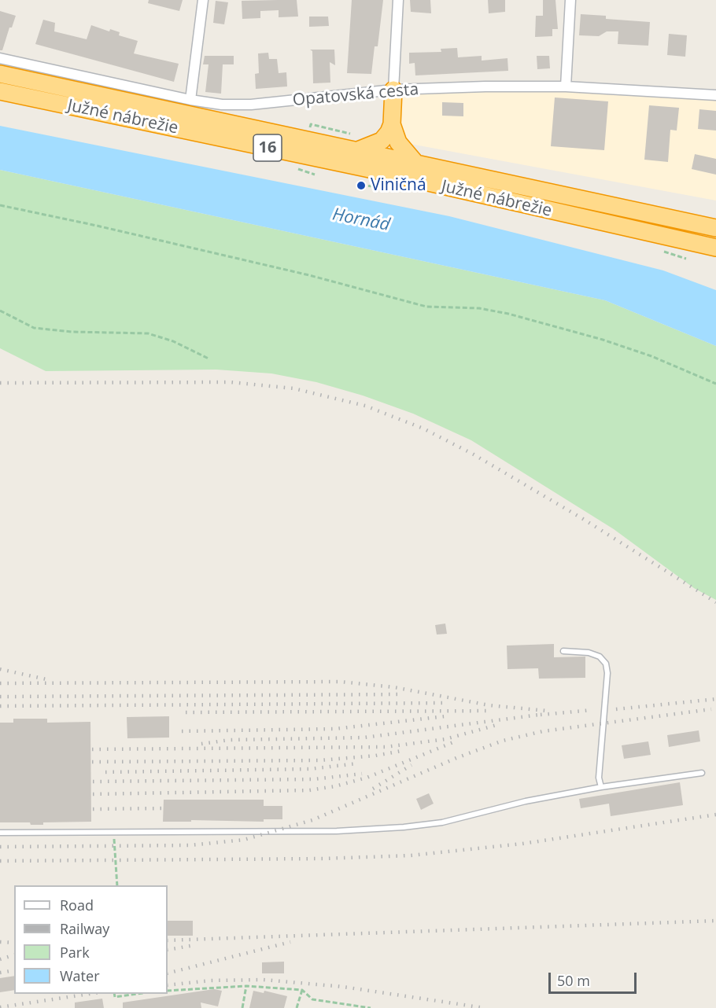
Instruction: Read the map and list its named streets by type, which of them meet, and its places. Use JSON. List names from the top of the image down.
{
  "streets": {
    "highway": ["Južné nábrežie", "16"],
    "street": ["Opatovská cesta"]
  },
  "water": ["Hornád"],
  "places": ["Viničná"],
  "legend": [
    "Road",
    "Railway",
    "Park",
    "Water"
  ],
  "scale_bar": "50 m"
}
